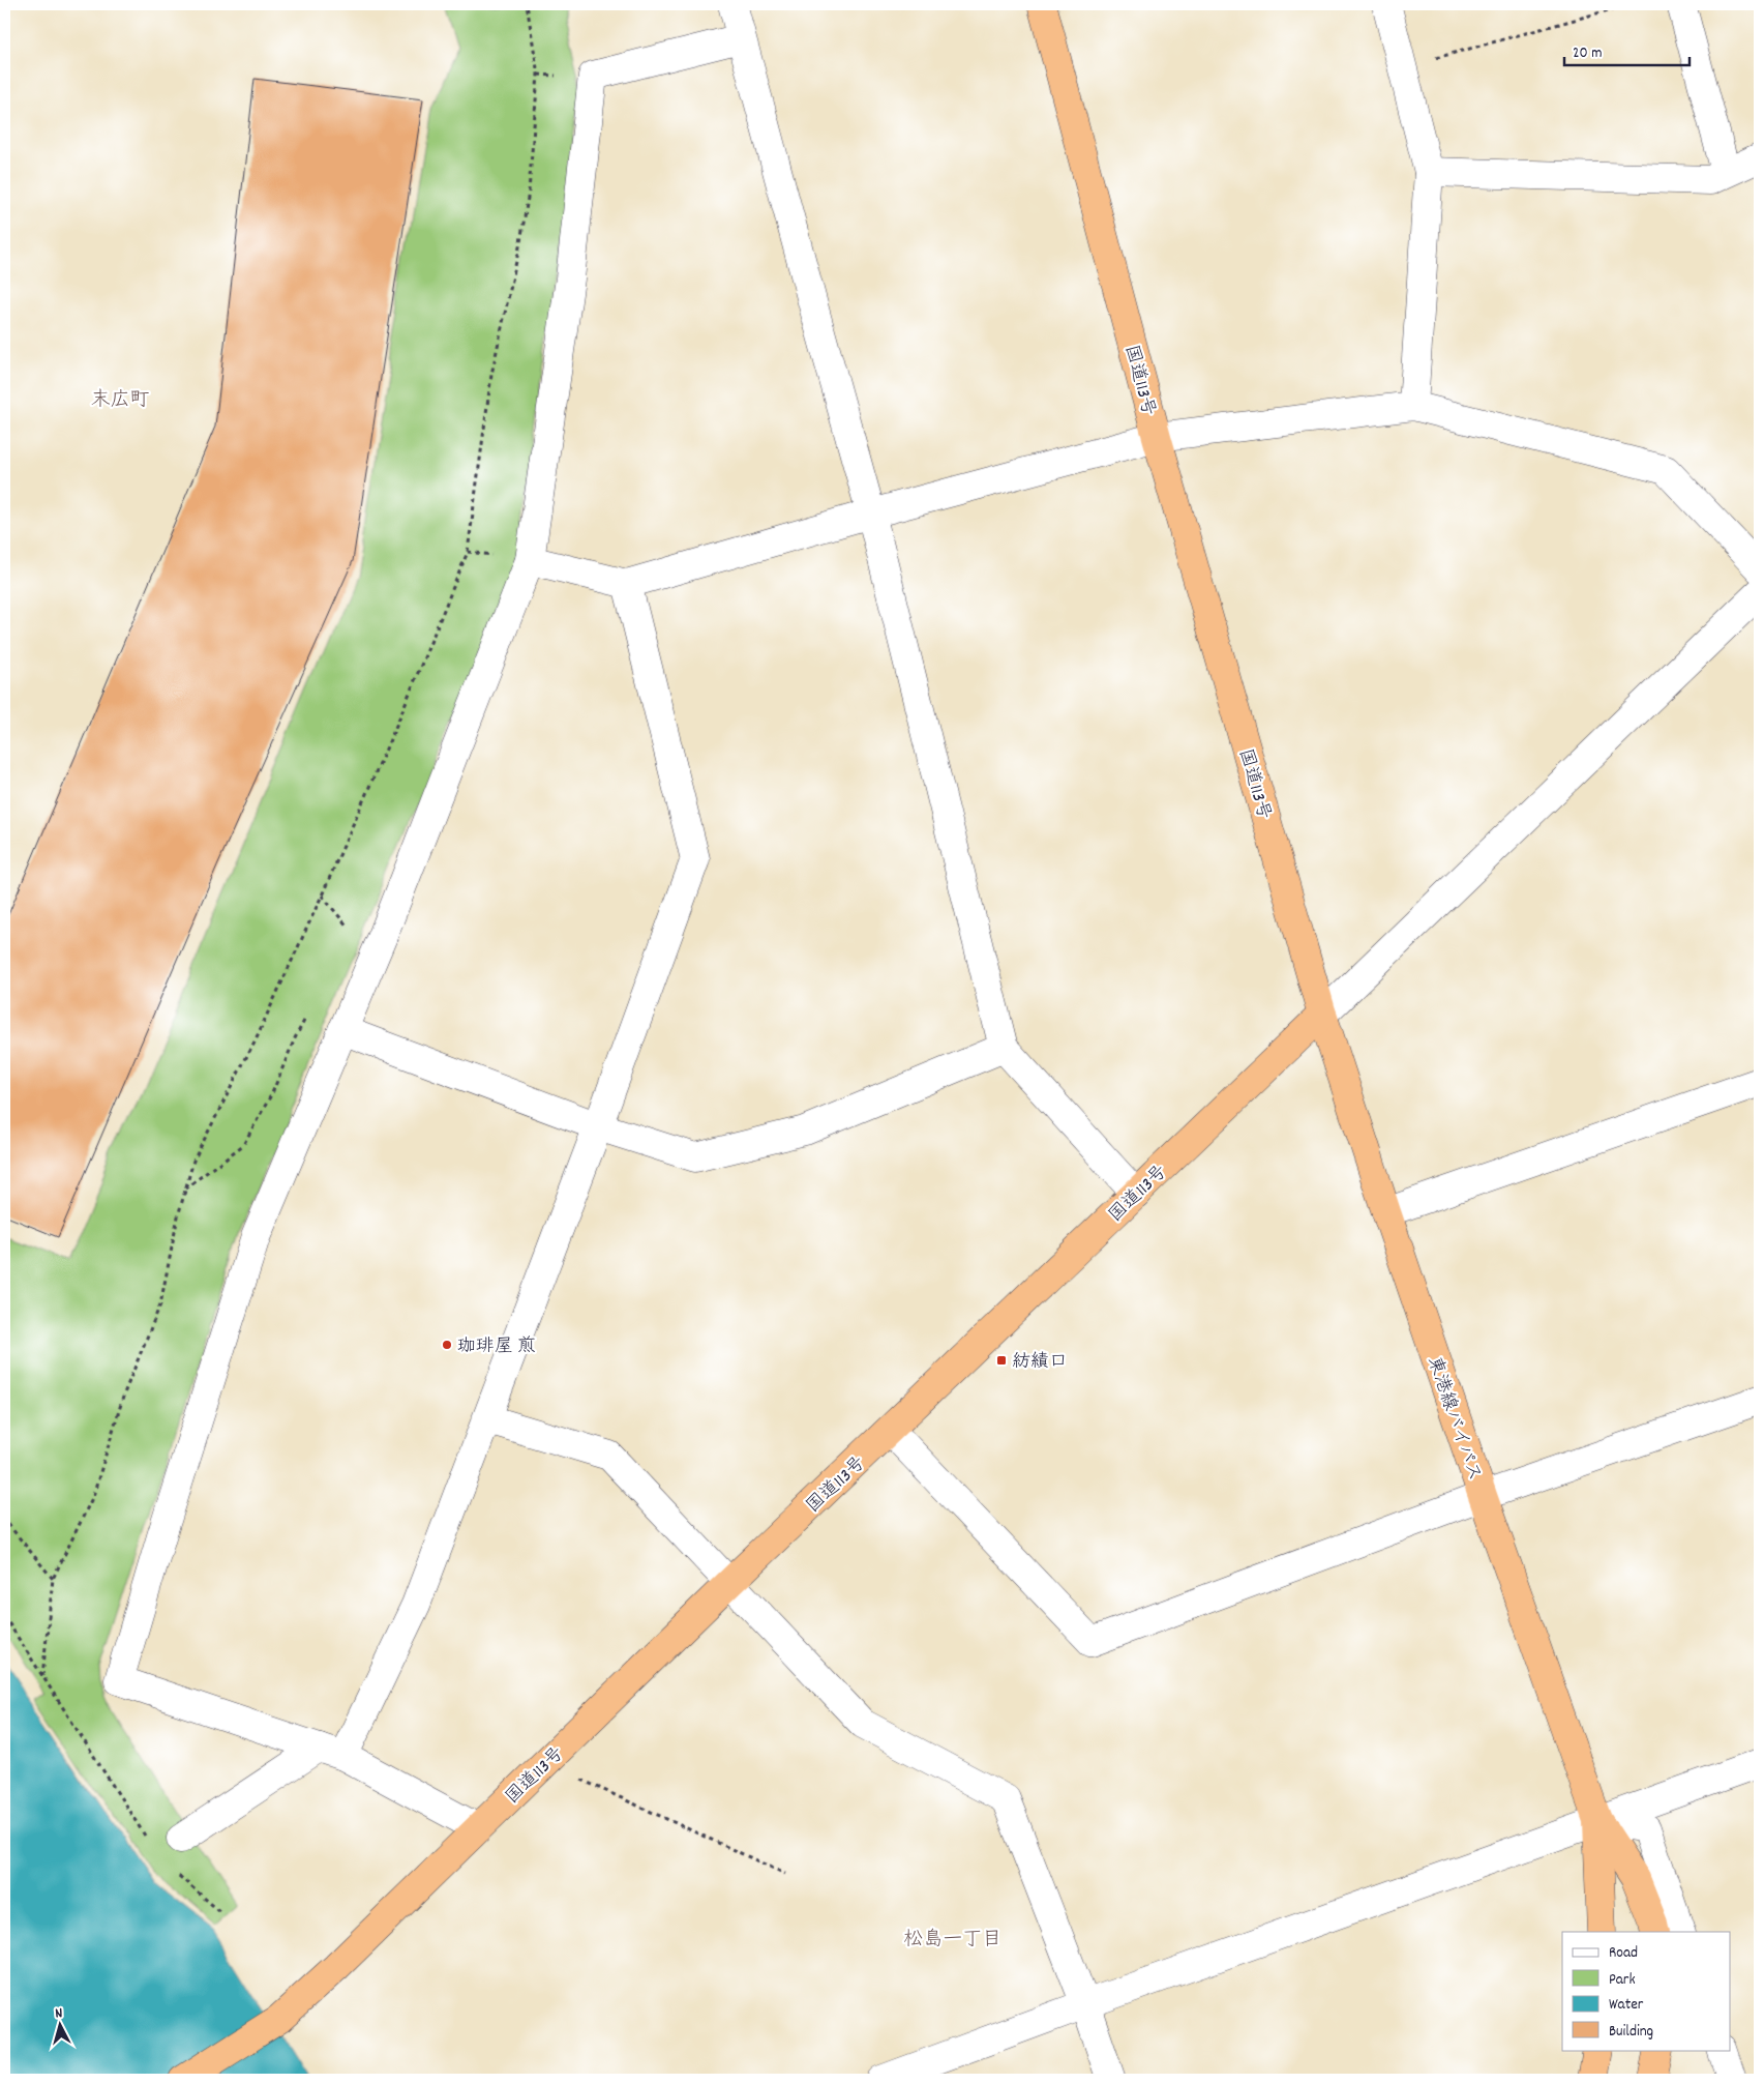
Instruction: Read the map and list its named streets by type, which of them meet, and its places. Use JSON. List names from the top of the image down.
{
  "streets": {
    "highway": ["国道113号", "東港線バイパス"]
  },
  "crossings": [
    ["国道113号", "東港線バイパス"]
  ],
  "districts": ["末広町", "松島一丁目"],
  "places": {
    "other": ["珈琲屋 煎"],
    "transit": ["紡績口"]
  },
  "legend": [
    "Road",
    "Park",
    "Water",
    "Building"
  ],
  "scale_bar": "20 m",
  "north": "top"
}
